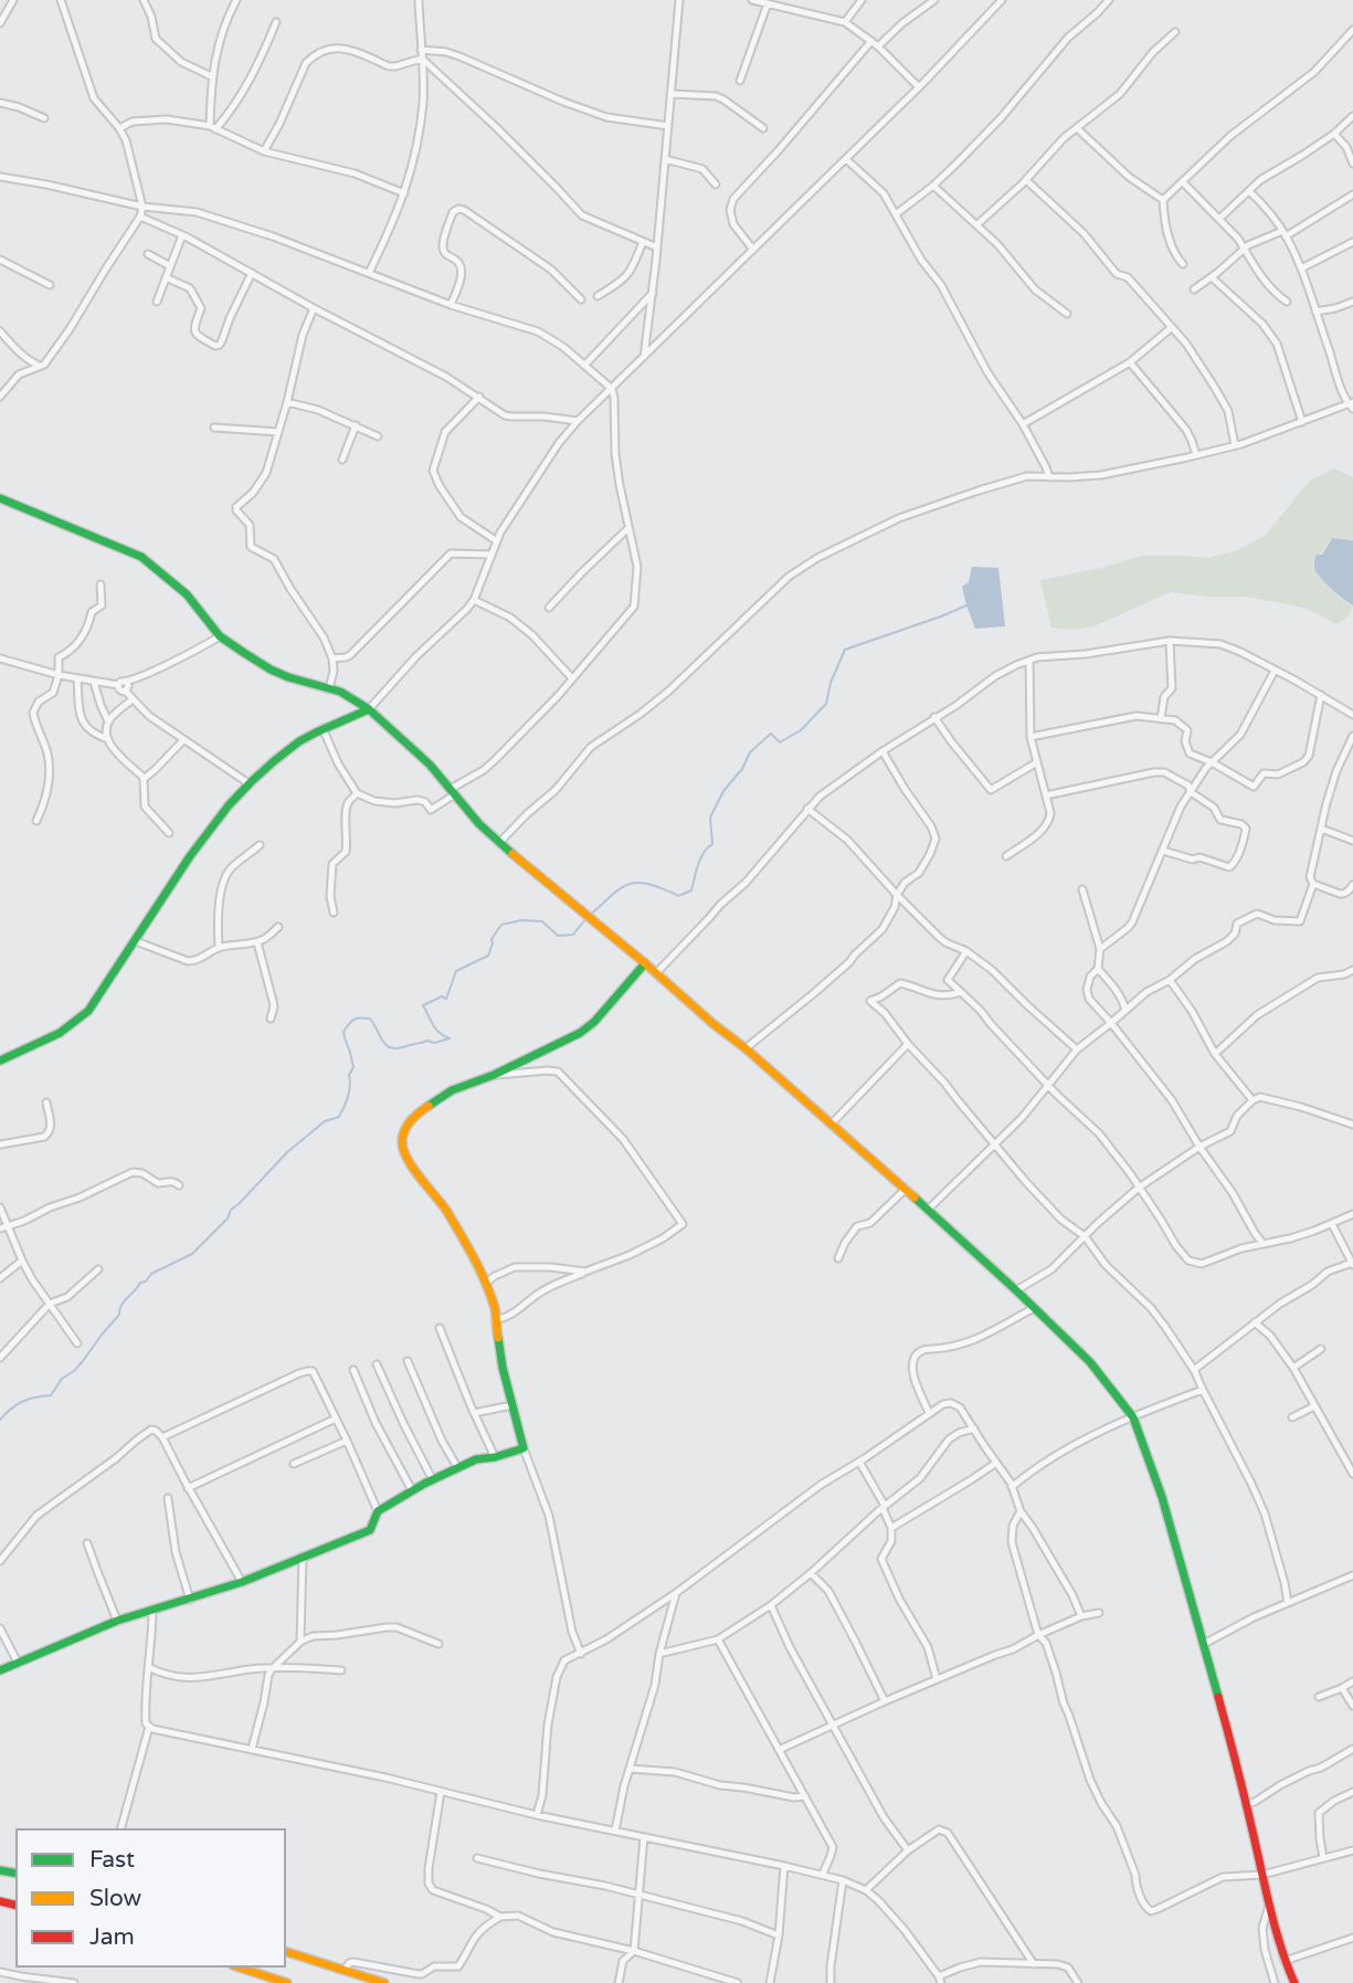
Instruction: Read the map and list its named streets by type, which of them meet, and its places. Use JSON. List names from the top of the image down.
{
  "legend": ["Fast", "Slow", "Jam"]
}
